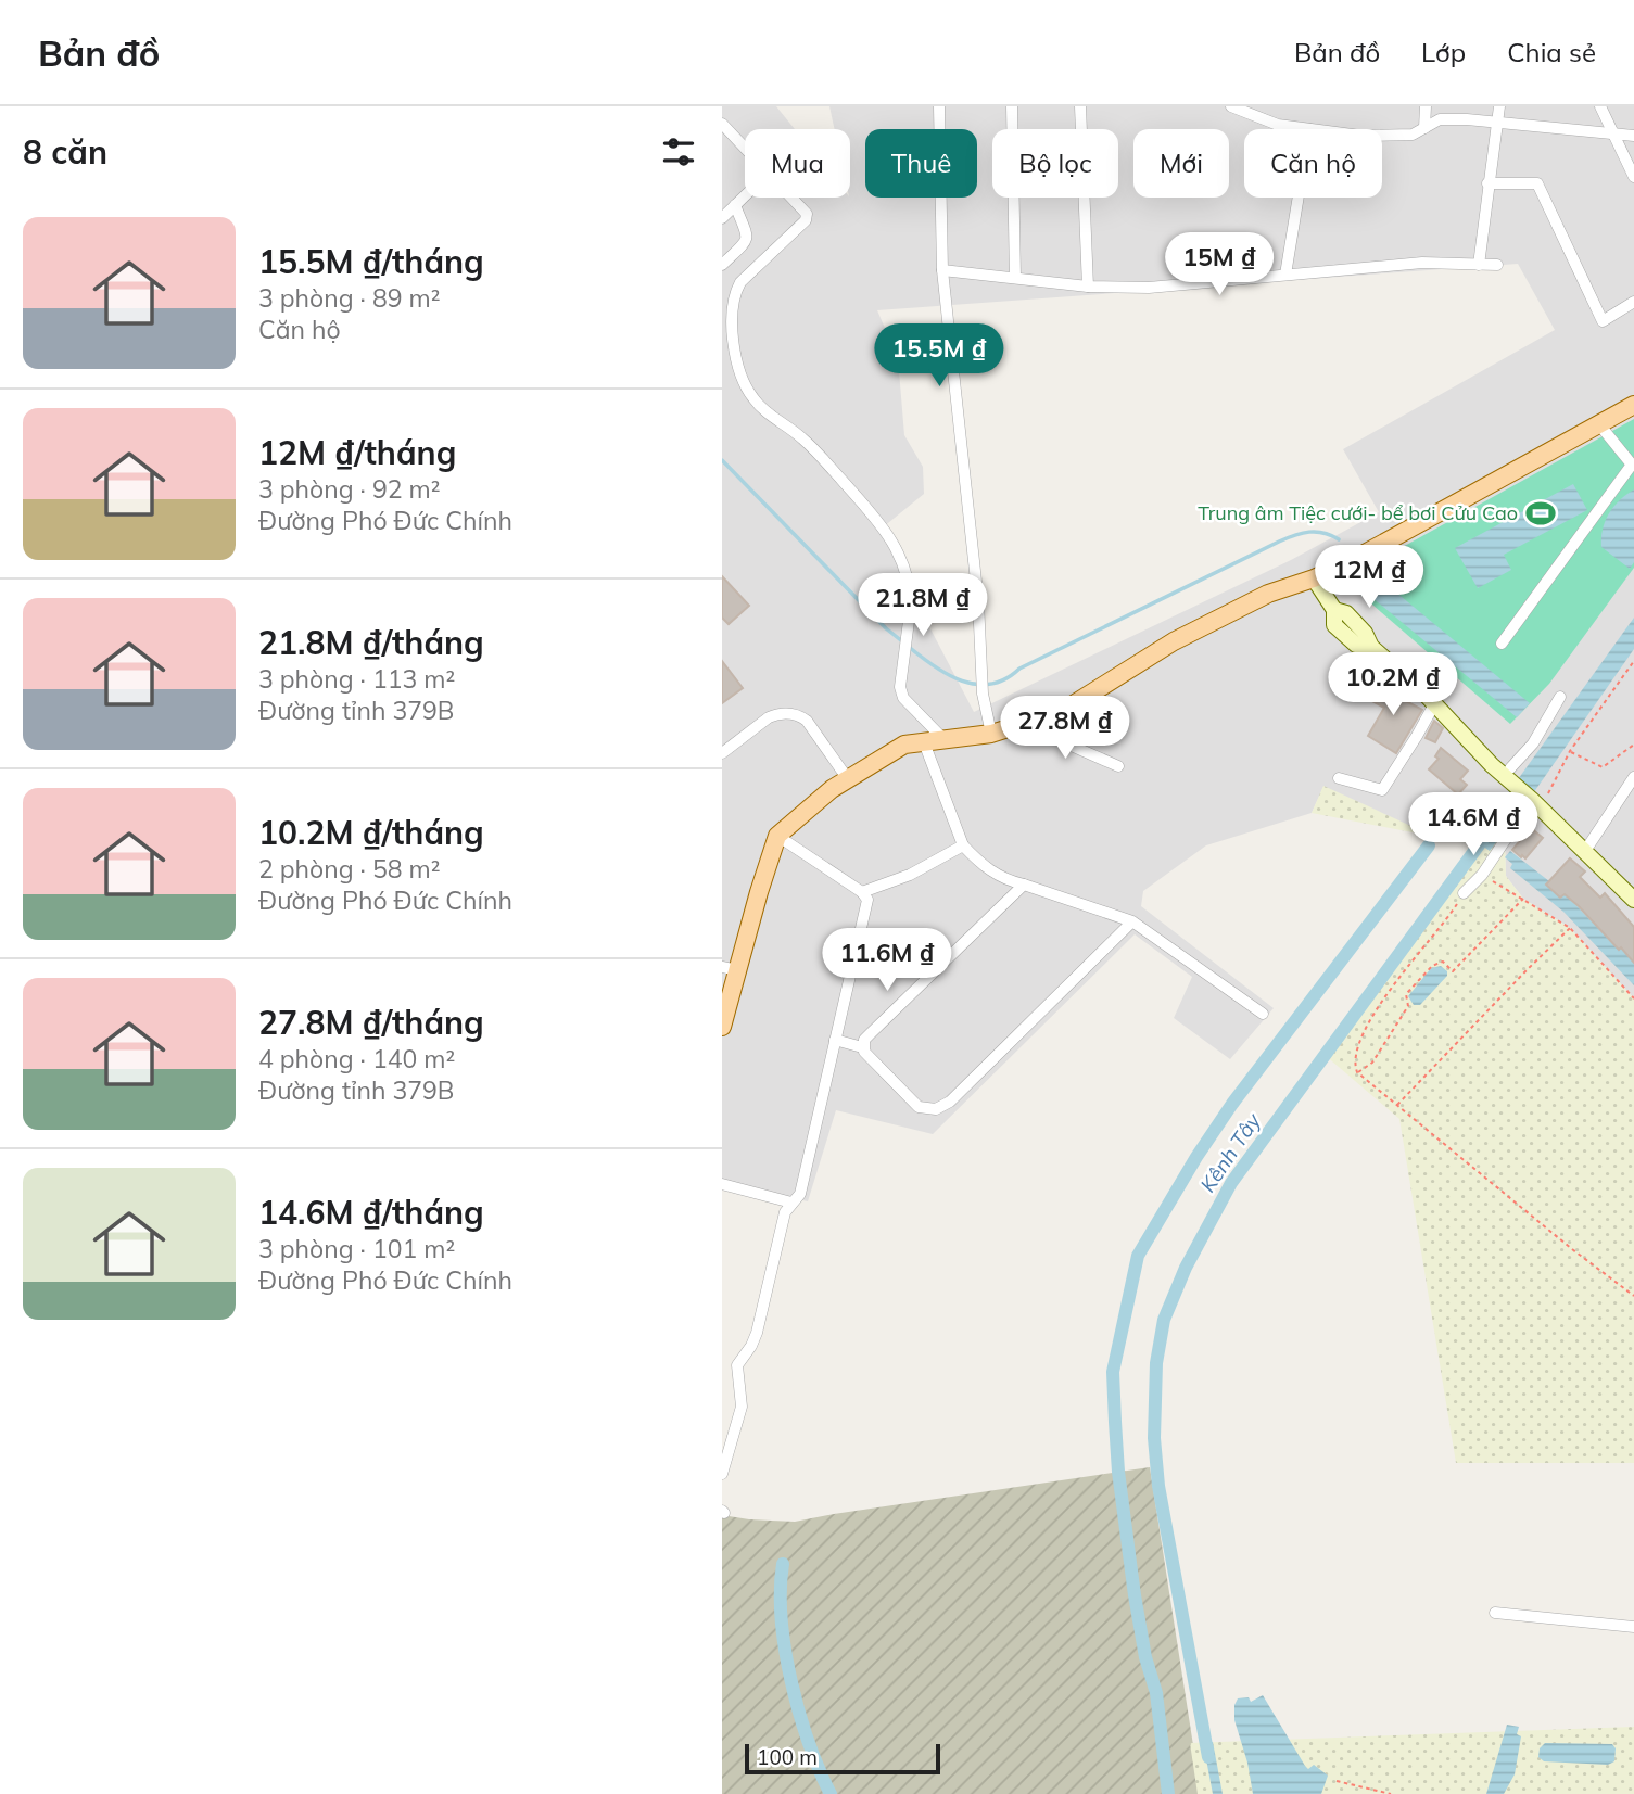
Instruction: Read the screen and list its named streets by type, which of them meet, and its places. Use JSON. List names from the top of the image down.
{
  "water": ["Kênh Tây"],
  "places": {
    "sports": ["Trung âm Tiệc cưới- bể bơi Cửu Cao"]
  },
  "scale_bar": "100 m",
  "page": {
    "header": "Bản đồ",
    "nav": ["Bản đồ", "Lớp", "Chia sẻ"],
    "heading": "8 căn",
    "chip": [
      "Mua",
      "Thuê",
      "Bộ lọc",
      "Mới",
      "Căn hộ"
    ],
    "list": [
      {
        "name": "15.5M ₫/tháng",
        "note": "3 phòng · 89 m² · Căn hộ"
      },
      {
        "name": "12M ₫/tháng",
        "note": "3 phòng · 92 m² · Đường Phó Đức Chính"
      },
      {
        "name": "21.8M ₫/tháng",
        "note": "3 phòng · 113 m² · Đường tỉnh 379B"
      },
      {
        "name": "10.2M ₫/tháng",
        "note": "2 phòng · 58 m² · Đường Phó Đức Chính"
      },
      {
        "name": "27.8M ₫/tháng",
        "note": "4 phòng · 140 m² · Đường tỉnh 379B"
      },
      {
        "name": "14.6M ₫/tháng",
        "note": "3 phòng · 101 m² · Đường Phó Đức Chính"
      }
    ],
    "price": [
      "15M ₫",
      "15.5M ₫",
      "12M ₫",
      "21.8M ₫",
      "10.2M ₫",
      "27.8M ₫",
      "14.6M ₫",
      "11.6M ₫"
    ],
    "scale": "100 m"
  }
}
